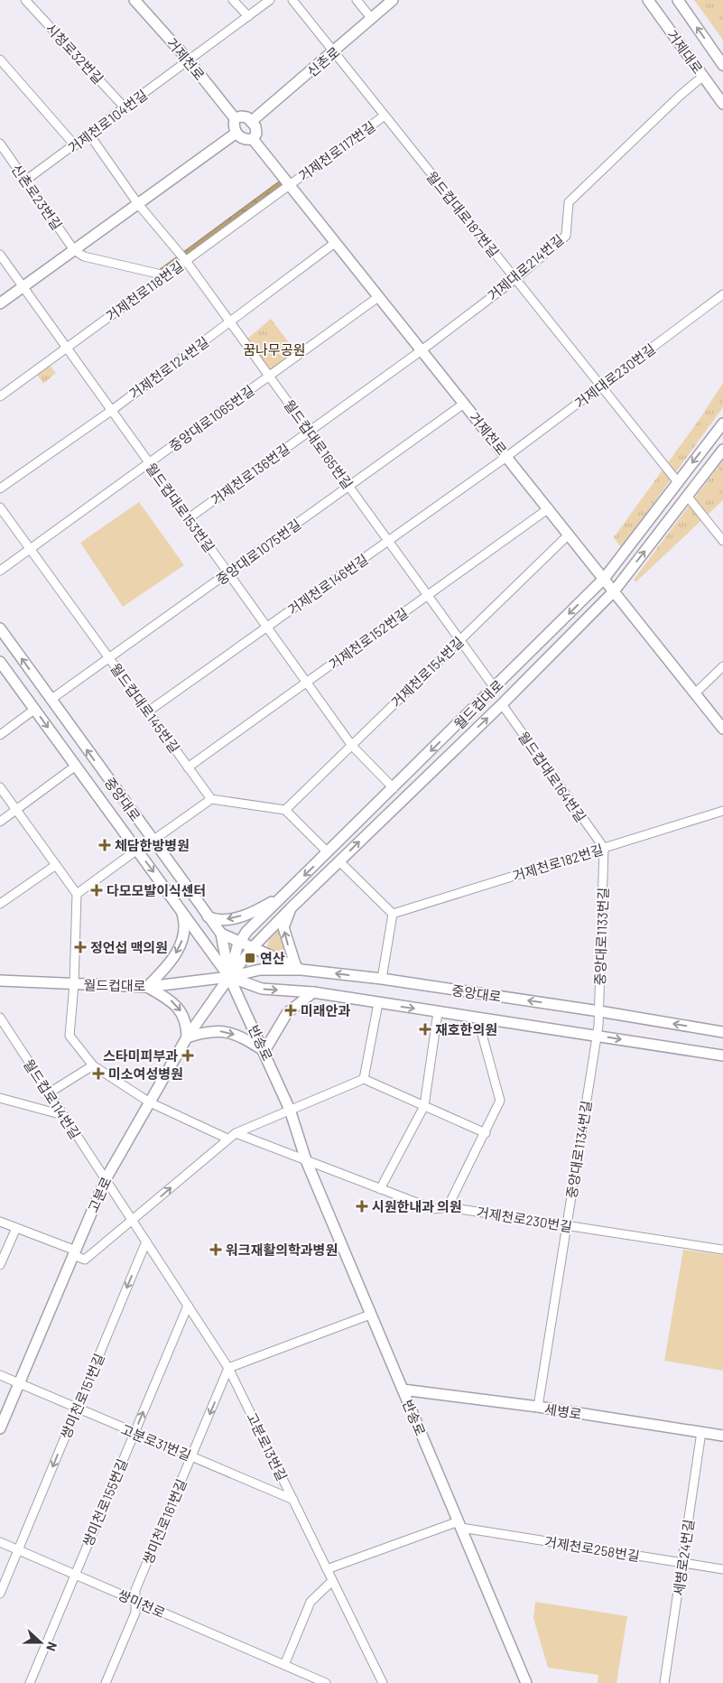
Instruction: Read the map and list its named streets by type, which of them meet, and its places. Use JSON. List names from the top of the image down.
{
  "streets": {
    "main road": [
      "거제대로",
      "거제천로",
      "신촌로",
      "월드컵대로",
      "중앙대로",
      "반송로",
      "고분로",
      "세병로"
    ],
    "street": [
      "시청로32번길",
      "거제천로104번길",
      "거제천로117번길",
      "신촌로23번길",
      "월드컵대로187번길",
      "거제대로214번길",
      "거제천로118번길",
      "거제천로124번길",
      "거제대로230번길",
      "중앙대로1065번길",
      "월드컵대로165번길",
      "거제천로136번길",
      "월드컵대로153번길",
      "중앙대로1075번길",
      "거제천로146번길",
      "거제천로152번길",
      "거제천로154번길",
      "월드컵대로145번길",
      "월드컵대로164번길",
      "거제천로182번길",
      "중앙대로1133번길",
      "월드컵로114번길",
      "중앙대로1134번길",
      "거제천로230번길",
      "쌍미천로151번길",
      "고분로31번길",
      "고분로13번길",
      "쌍미천로155번길",
      "쌍미천로161번길",
      "거제천로258번길",
      "세병로24번길",
      "쌍미천로"
    ]
  },
  "crossings": [
    ["거제대로", "거제대로214번길"],
    ["시청로32번길", "거제천로104번길"],
    ["거제천로", "신촌로"],
    ["거제천로", "거제천로104번길"],
    ["거제천로", "거제천로117번길"],
    ["거제천로", "거제대로214번길"],
    ["거제천로", "거제천로118번길"],
    ["거제천로", "거제천로124번길"],
    ["거제천로", "거제대로230번길"],
    ["거제천로", "중앙대로1065번길"],
    ["거제천로", "거제천로136번길"],
    ["거제천로", "중앙대로1075번길"],
    ["거제천로", "거제천로146번길"],
    ["거제천로", "거제천로152번길"],
    ["거제천로", "거제천로154번길"],
    ["거제천로", "월드컵대로"],
    ["신촌로", "월드컵대로187번길"],
    ["거제천로104번길", "신촌로23번길"],
    ["거제천로117번길", "월드컵대로187번길"],
    ["거제천로117번길", "거제천로118번길"],
    ["월드컵대로187번길", "거제대로214번길"],
    ["월드컵대로187번길", "거제대로230번길"],
    ["월드컵대로187번길", "월드컵대로"],
    ["거제대로214번길", "거제천로136번길"],
    ["거제천로118번길", "월드컵대로165번길"],
    ["거제천로118번길", "월드컵대로153번길"],
    ["거제천로124번길", "월드컵대로165번길"],
    ["거제천로124번길", "월드컵대로153번길"],
    ["거제대로230번길", "거제천로146번길"],
    ["중앙대로1065번길", "월드컵대로165번길"],
    ["중앙대로1065번길", "월드컵대로153번길"],
    ["중앙대로1065번길", "월드컵대로145번길"],
    ["월드컵대로165번길", "거제천로136번길"],
    ["월드컵대로165번길", "중앙대로1075번길"],
    ["월드컵대로165번길", "거제천로146번길"],
    ["월드컵대로165번길", "거제천로152번길"],
    ["월드컵대로165번길", "거제천로154번길"],
    ["월드컵대로165번길", "월드컵대로"],
    ["거제천로136번길", "월드컵대로153번길"],
    ["월드컵대로153번길", "중앙대로1075번길"],
    ["월드컵대로153번길", "거제천로146번길"],
    ["월드컵대로153번길", "거제천로152번길"],
    ["월드컵대로153번길", "거제천로154번길"],
    ["월드컵대로153번길", "월드컵대로"],
    ["중앙대로1075번길", "월드컵대로145번길"],
    ["중앙대로1075번길", "중앙대로"],
    ["거제천로146번길", "월드컵대로145번길"],
    ["거제천로152번길", "월드컵대로145번길"],
    ["월드컵대로", "월드컵대로164번길"],
    ["월드컵대로", "중앙대로"],
    ["월드컵대로", "반송로"],
    ["월드컵대로", "고분로"],
    ["월드컵대로164번길", "거제천로182번길"],
    ["월드컵대로164번길", "중앙대로1133번길"],
    ["중앙대로", "중앙대로1133번길"],
    ["중앙대로", "반송로"],
    ["중앙대로", "중앙대로1134번길"],
    ["중앙대로", "고분로"],
    ["거제천로182번길", "중앙대로1133번길"],
    ["중앙대로1133번길", "중앙대로1134번길"],
    ["반송로", "고분로"],
    ["반송로", "거제천로230번길"],
    ["반송로", "세병로"],
    ["반송로", "거제천로258번길"],
    ["월드컵로114번길", "고분로"],
    ["월드컵로114번길", "고분로13번길"],
    ["중앙대로1134번길", "거제천로230번길"],
    ["중앙대로1134번길", "세병로"],
    ["고분로", "고분로31번길"],
    ["고분로", "고분로13번길"],
    ["쌍미천로151번길", "고분로31번길"],
    ["쌍미천로151번길", "고분로13번길"],
    ["쌍미천로151번길", "쌍미천로"],
    ["세병로", "세병로24번길"],
    ["고분로31번길", "고분로13번길"],
    ["고분로31번길", "쌍미천로155번길"],
    ["고분로31번길", "쌍미천로161번길"],
    ["고분로13번길", "쌍미천로155번길"],
    ["고분로13번길", "쌍미천로161번길"],
    ["쌍미천로155번길", "쌍미천로"],
    ["쌍미천로161번길", "쌍미천로"],
    ["거제천로258번길", "세병로24번길"]
  ],
  "one_way": ["쌍미천로151번길"],
  "parks": ["꿈나무공원"],
  "places": {
    "health": [
      "체담한방병원",
      "다모모발이식센터",
      "정언섭 맥의원",
      "미래안과",
      "재호한의원",
      "스타미피부과",
      "미소여성병원",
      "시원한내과 의원",
      "워크재활의학과병원"
    ],
    "transit": ["연산"]
  },
  "north": "right"
}
